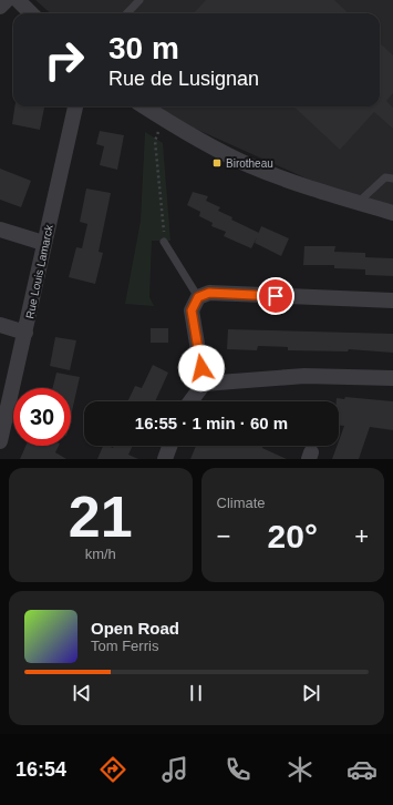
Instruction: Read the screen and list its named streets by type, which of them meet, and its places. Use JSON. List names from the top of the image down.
{
  "streets": {
    "street": ["Rue Louis Lamarck"]
  },
  "places": {
    "transit": ["Birotheau"]
  },
  "page": {
    "turn": ["30 m", "Rue de Lusignan"],
    "limit": "30",
    "trip": "16:55 · 1 min · 60 m",
    "tile": [
      ["21", "km/h"],
      "Climate"
    ],
    "heat": ["−", "20°", "+"],
    "song": ["Open Road", "Tom Ferris"],
    "tabs": "16:54"
  }
}
